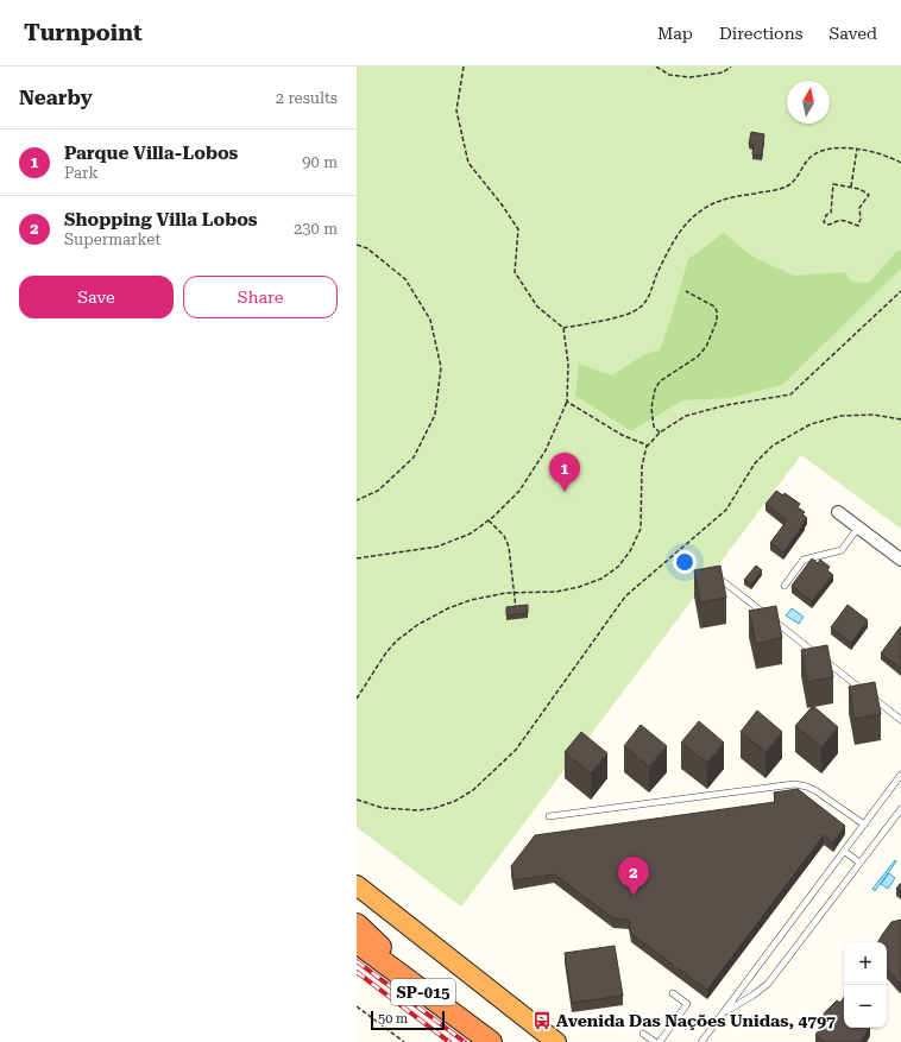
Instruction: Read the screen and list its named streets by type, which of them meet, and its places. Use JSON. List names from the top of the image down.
{
  "streets": {
    "highway": ["SP-015"]
  },
  "places": {
    "bus stop": ["Avenida Das Nações Unidas, 4797"]
  },
  "scale_bar": "50 m",
  "north": "top",
  "page": {
    "header": "Turnpoint",
    "nav": ["Map", "Directions", "Saved"],
    "heading": ["Nearby", "2 results"],
    "list": [
      {
        "mark": "1",
        "name": "Parque Villa-Lobos",
        "note": "Park",
        "value": "90 m"
      },
      {
        "mark": "2",
        "name": "Shopping Villa Lobos",
        "note": "Supermarket",
        "value": "230 m"
      }
    ],
    "buttons": ["Save", "Share"],
    "pins": ["1", "2"],
    "map_buttons": ["+", "−"],
    "scale": "50 m"
  }
}
